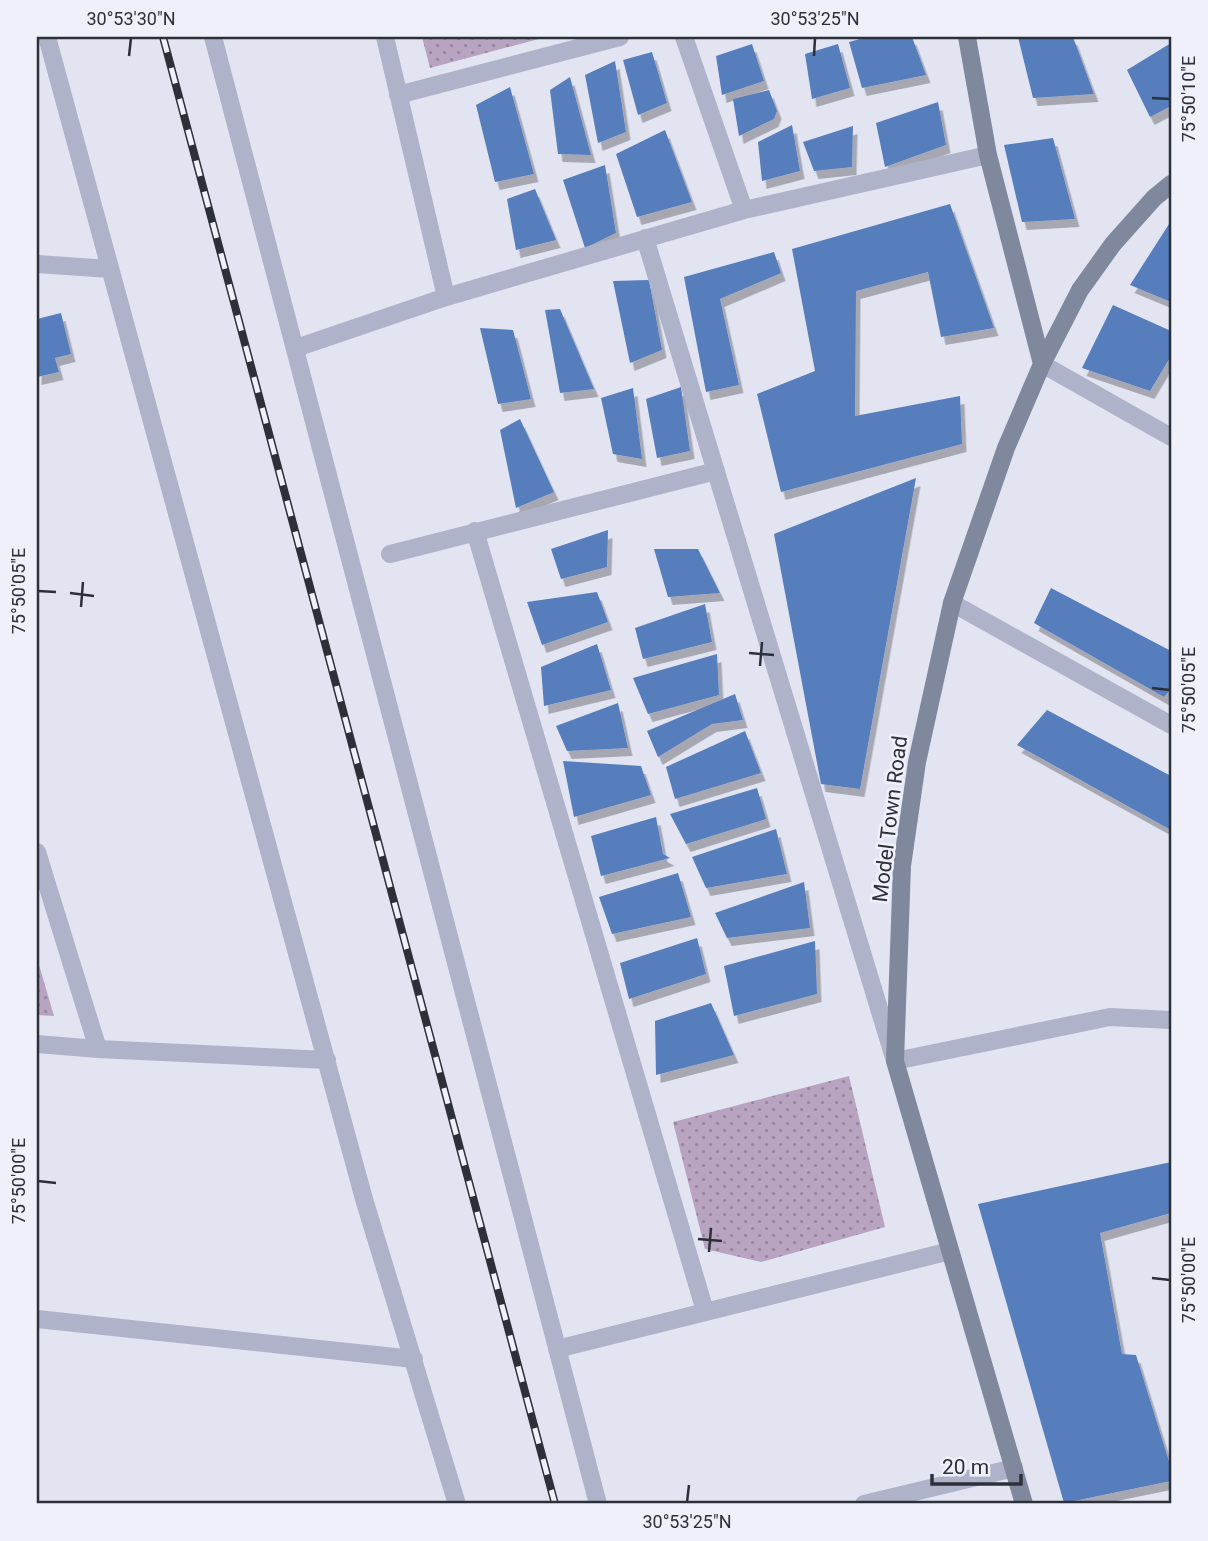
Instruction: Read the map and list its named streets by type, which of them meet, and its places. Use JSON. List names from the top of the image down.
{
  "streets": {
    "street": ["Model Town Road"]
  },
  "scale_bar": "20 m",
  "coordinates": [
    "30°53'30\"N",
    "30°53'25\"N",
    "75°50'10\"E",
    "75°50'05\"E",
    "75°50'00\"E"
  ]
}
